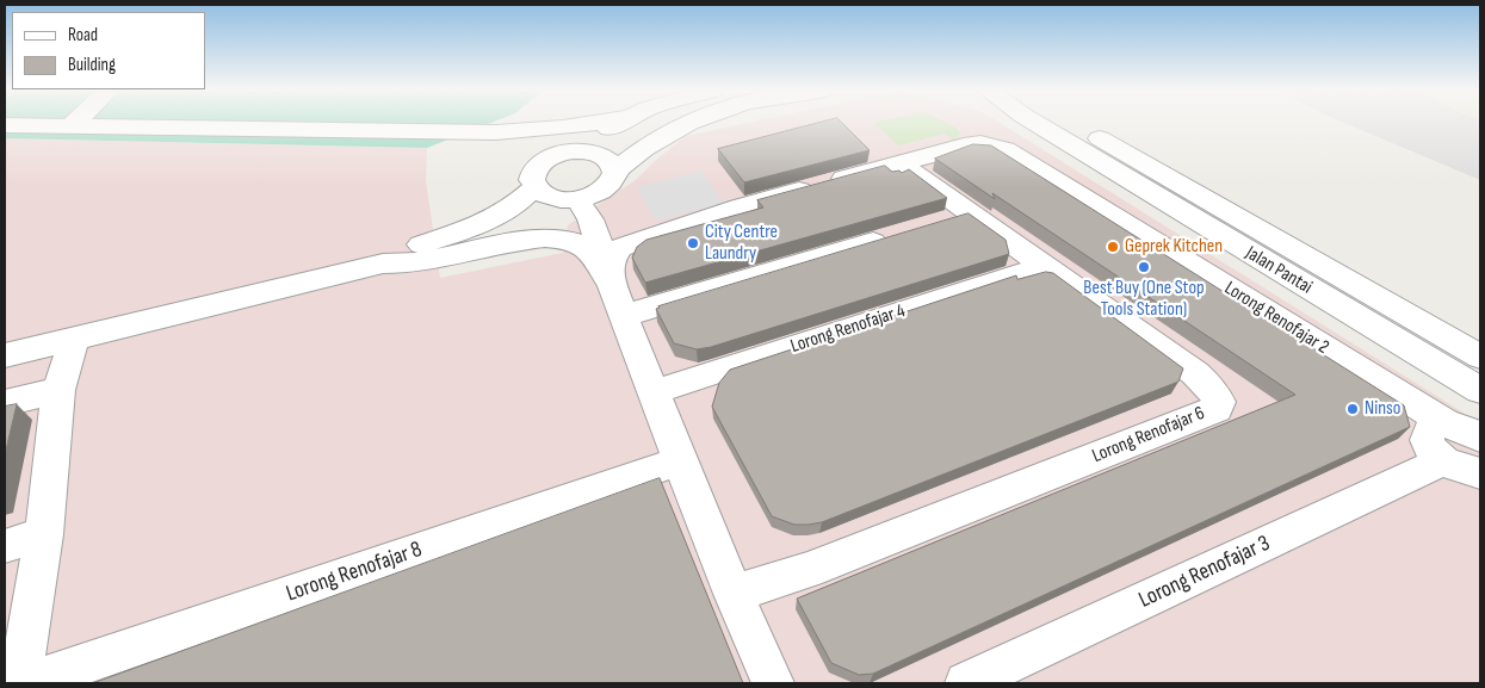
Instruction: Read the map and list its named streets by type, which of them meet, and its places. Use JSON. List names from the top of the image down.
{
  "streets": {
    "street": [
      "Jalan Pantai",
      "Lorong Renofajar 2",
      "Lorong Renofajar 4",
      "Lorong Renofajar 6",
      "Lorong Renofajar 8",
      "Lorong Renofajar 3"
    ]
  },
  "crossings": [
    ["Lorong Renofajar 2", "Lorong Renofajar 6"],
    ["Lorong Renofajar 2", "Lorong Renofajar 3"],
    ["Lorong Renofajar 4", "Lorong Renofajar 6"]
  ],
  "places": [
    "City Centre Laundry",
    "Geprek Kitchen",
    "Best Buy (One Stop Tools Station)",
    "Ninso"
  ],
  "legend": ["Road", "Building"]
}
